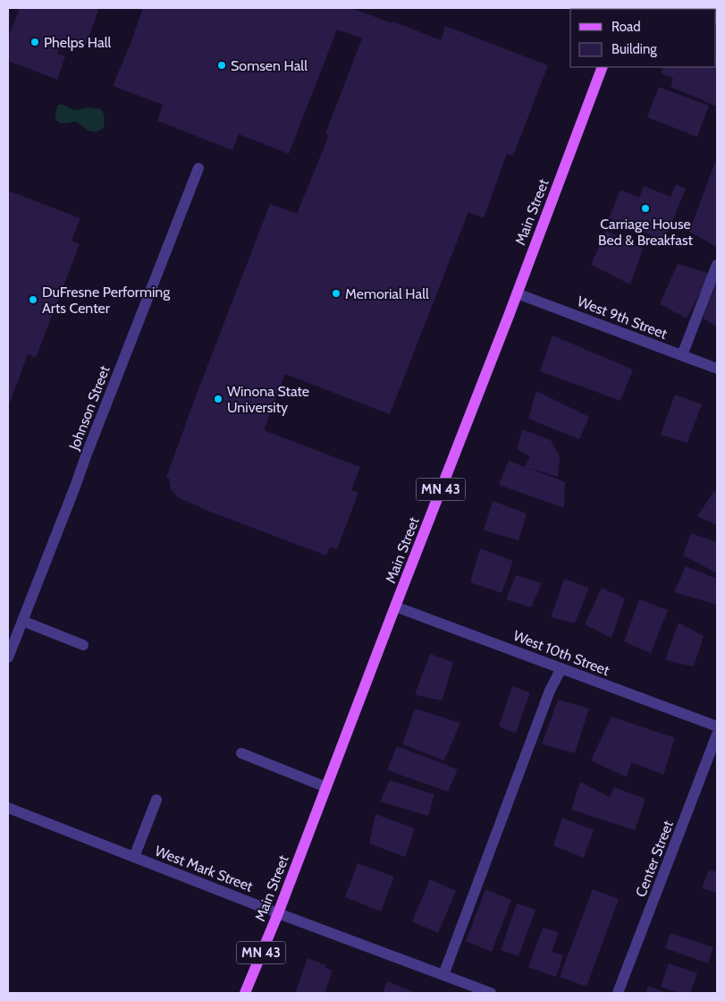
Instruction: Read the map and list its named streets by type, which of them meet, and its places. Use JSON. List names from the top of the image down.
{
  "streets": {
    "main road": ["Main Street", "MN 43"],
    "street": [
      "West 9th Street",
      "Johnson Street",
      "West 10th Street",
      "Center Street",
      "West Mark Street"
    ]
  },
  "crossings": [
    ["Main Street", "West 9th Street"],
    ["Main Street", "West 10th Street"],
    ["Main Street", "West Mark Street"]
  ],
  "places": [
    "Phelps Hall",
    "Somsen Hall",
    "Carriage House Bed & Breakfast",
    "Memorial Hall",
    "DuFresne Performing Arts Center",
    "Winona State University"
  ],
  "legend": ["Road", "Building"]
}
